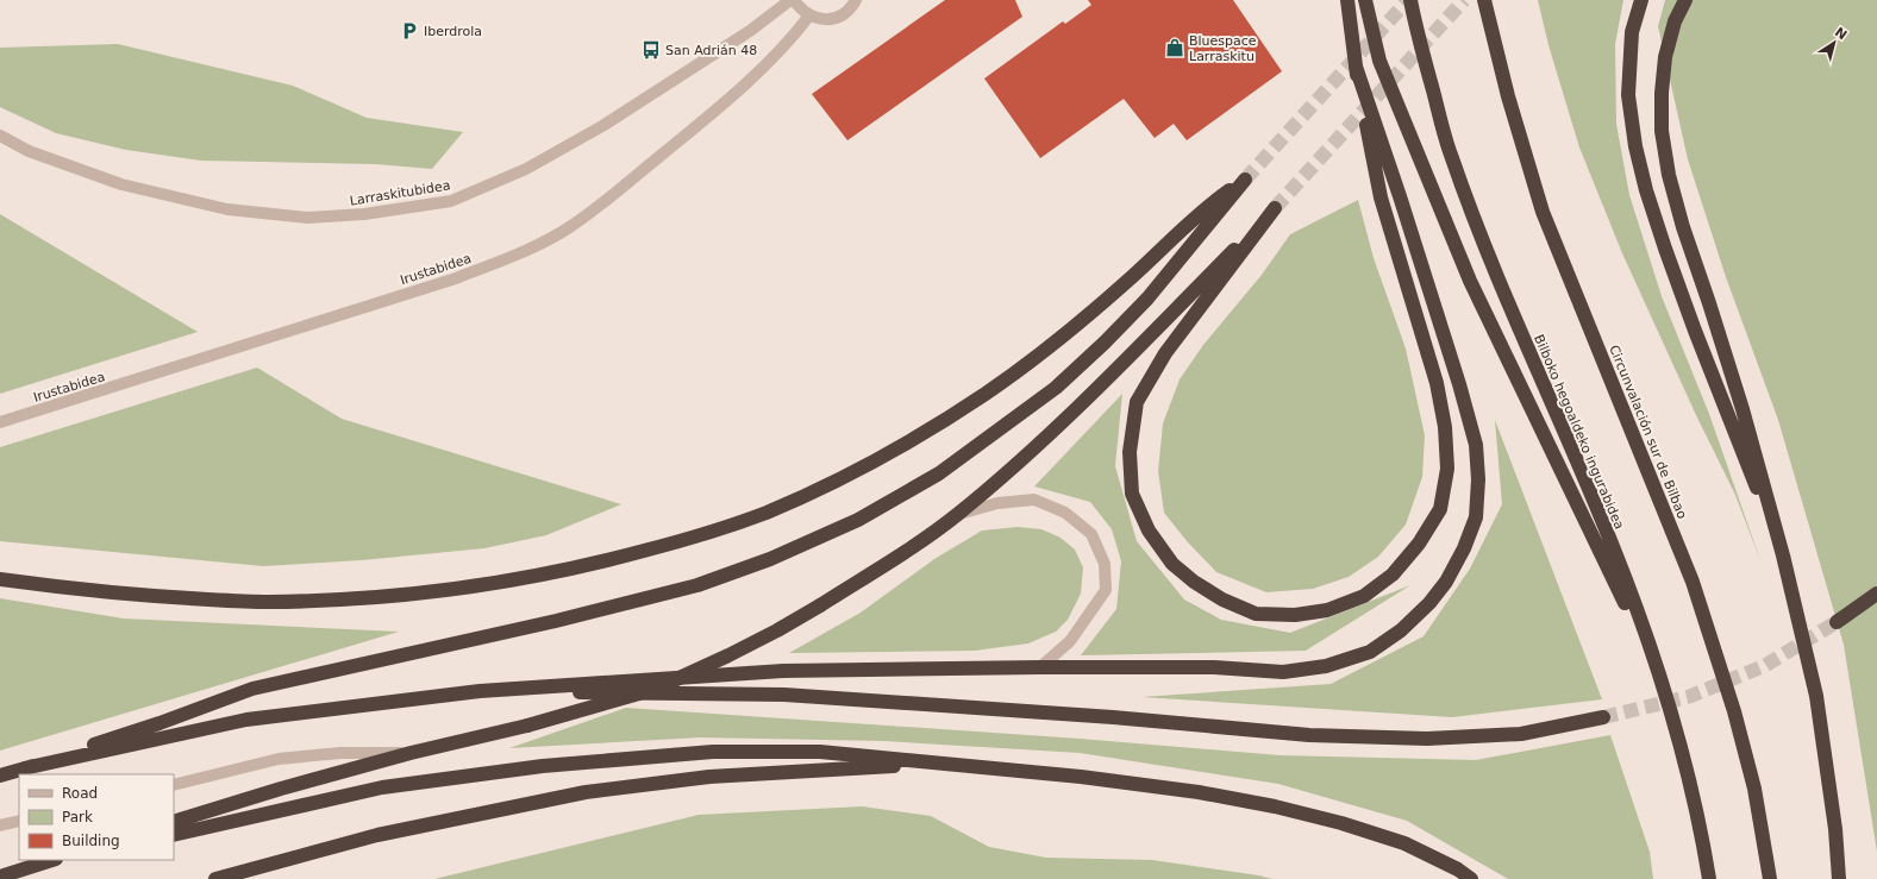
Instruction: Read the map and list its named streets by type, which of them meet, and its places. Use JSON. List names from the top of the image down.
{
  "streets": {
    "highway": ["Bilboko hegoaldeko ingurabidea", "Circunvalación sur de Bilbao"],
    "street": ["Larraskitubidea", "Irustabidea"]
  },
  "places": {
    "parking": ["Iberdrola"],
    "shop": ["Bluespace Larraskitu"],
    "bus stop": ["San Adrián 48"]
  },
  "legend": ["Road", "Park", "Building"],
  "north": "top right"
}
